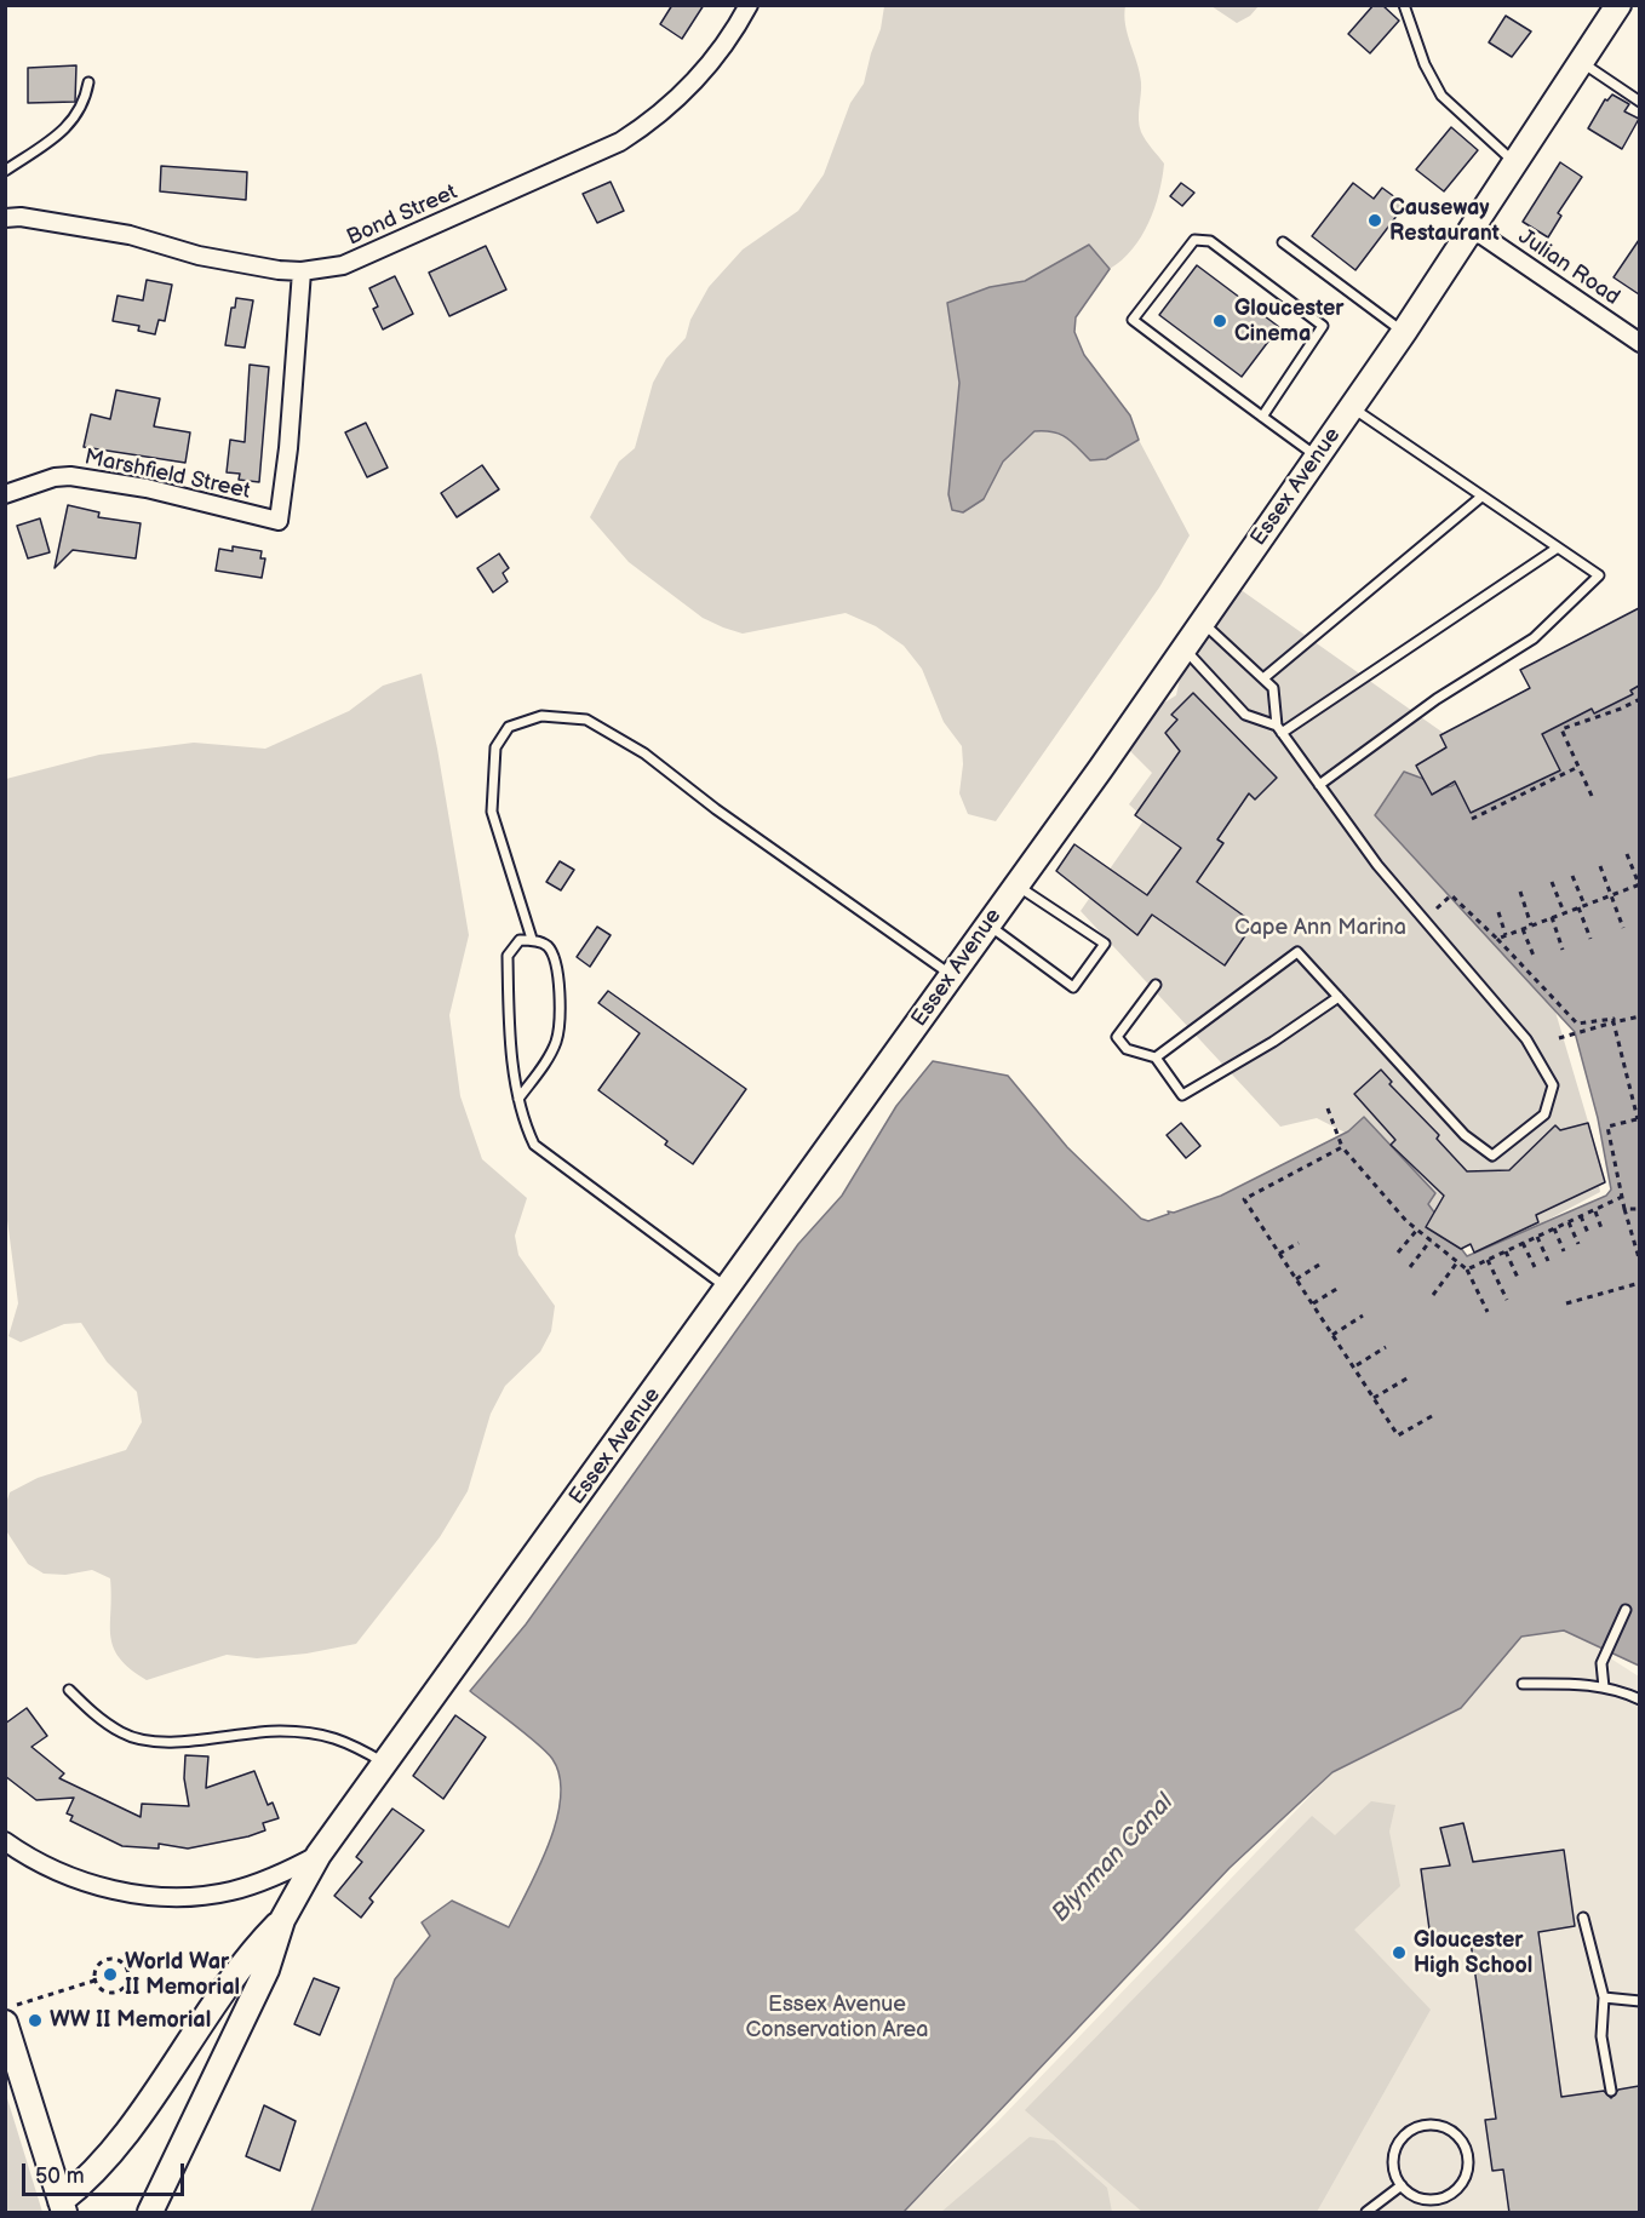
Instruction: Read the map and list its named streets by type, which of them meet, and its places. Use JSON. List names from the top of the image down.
{
  "streets": {
    "street": [
      "Bond Street",
      "Julian Road",
      "Marshfield Street",
      "Essex Avenue"
    ]
  },
  "crossings": [
    ["Bond Street", "Marshfield Street"],
    ["Julian Road", "Essex Avenue"]
  ],
  "water": ["Blynman Canal"],
  "parks": ["Cape Ann Marina", "Essex Avenue Conservation Area"],
  "places": [
    "Causeway Restaurant",
    "Gloucester Cinema",
    "Gloucester High School",
    "World War II Memorial",
    "WW II Memorial"
  ],
  "scale_bar": "50 m"
}
